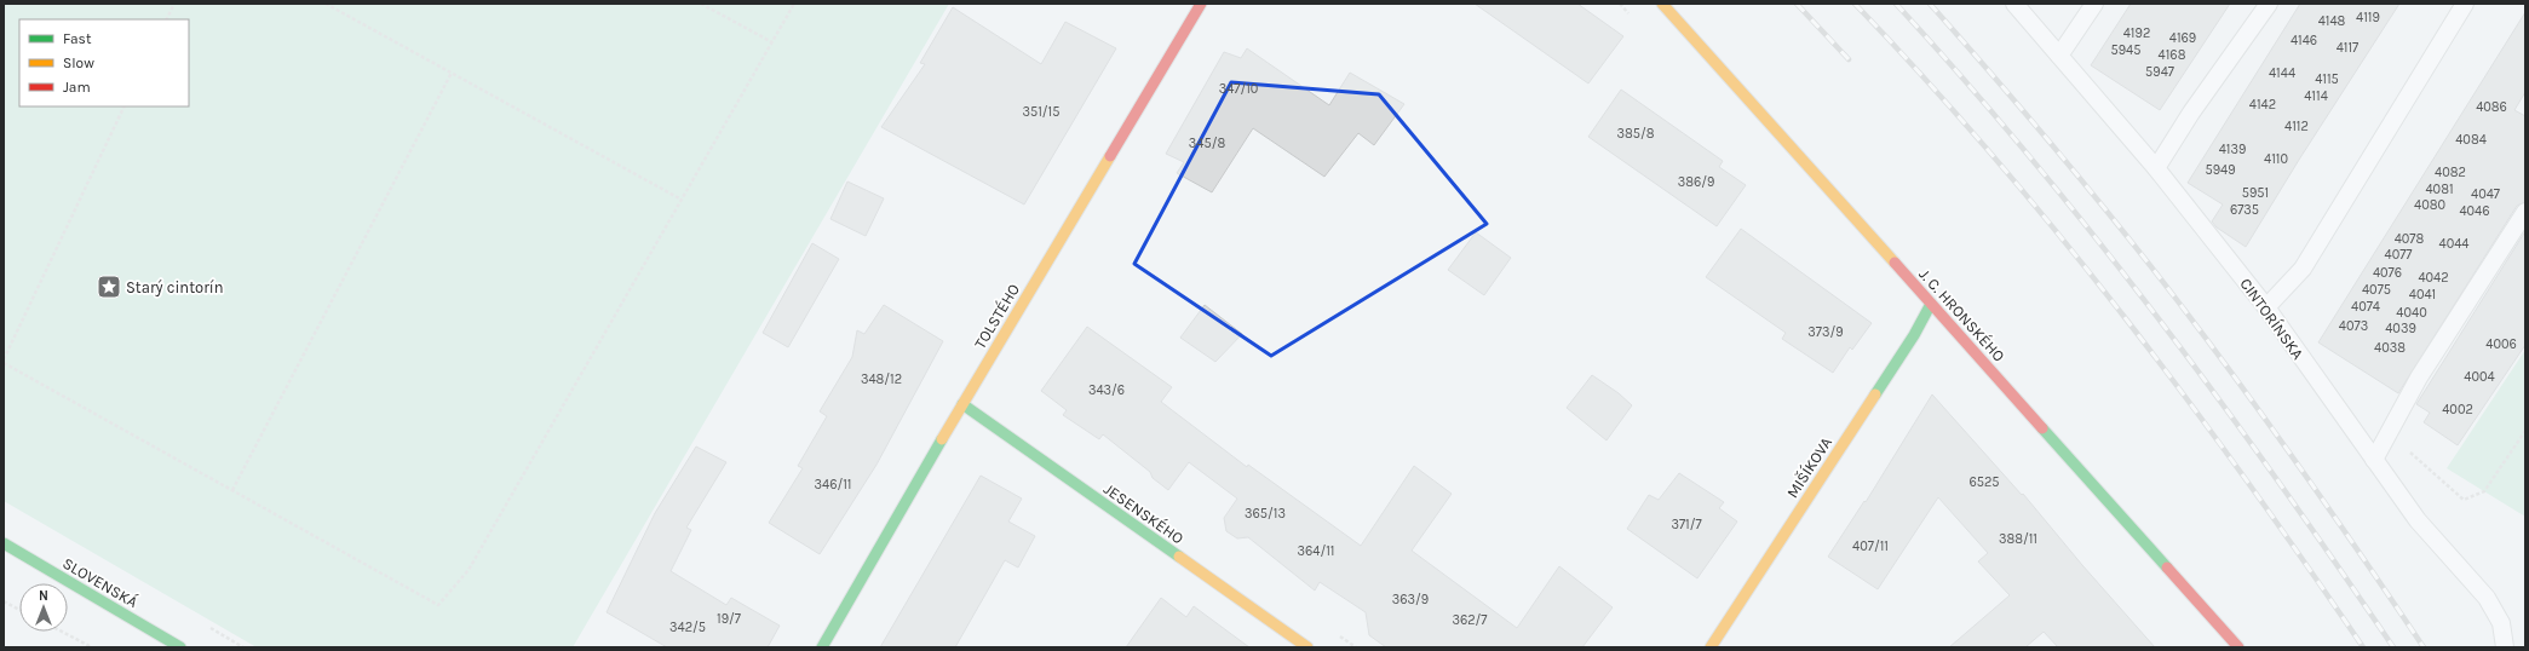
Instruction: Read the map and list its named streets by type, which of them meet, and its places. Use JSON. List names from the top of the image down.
{
  "streets": {
    "street": [
      "J. C. HRONSKÉHO",
      "TOLSTÉHO",
      "MIŠÍKOVA",
      "JESENSKÉHO",
      "SLOVENSKÁ"
    ],
    "lane": ["CINTORÍNSKA"]
  },
  "crossings": [
    ["J. C. HRONSKÉHO", "MIŠÍKOVA"],
    ["TOLSTÉHO", "JESENSKÉHO"]
  ],
  "places": {
    "place": ["Starý cintorín"]
  },
  "house_numbers": [
    "4119",
    "4148",
    "4192",
    "4169",
    "4146",
    "4117",
    "5945",
    "4168",
    "5947",
    "4144",
    "4115",
    "347/10",
    "4114",
    "4142",
    "4086",
    "351/15",
    "4112",
    "385/8",
    "4084",
    "345/8",
    "4139",
    "4110",
    "5949",
    "4082",
    "386/9",
    "4081",
    "5951",
    "4047",
    "4080",
    "6735",
    "4046",
    "4078",
    "4044",
    "4077",
    "4076",
    "4042",
    "4075",
    "4041",
    "4074",
    "4040",
    "4073",
    "4039",
    "373/9",
    "4006",
    "4038",
    "4004",
    "348/12",
    "343/6",
    "4002",
    "6525",
    "346/11",
    "365/13",
    "371/7",
    "388/11",
    "407/11",
    "364/11",
    "363/9",
    "19/7",
    "362/7",
    "342/5"
  ],
  "legend": ["Fast", "Slow", "Jam"],
  "north": "top"
}
